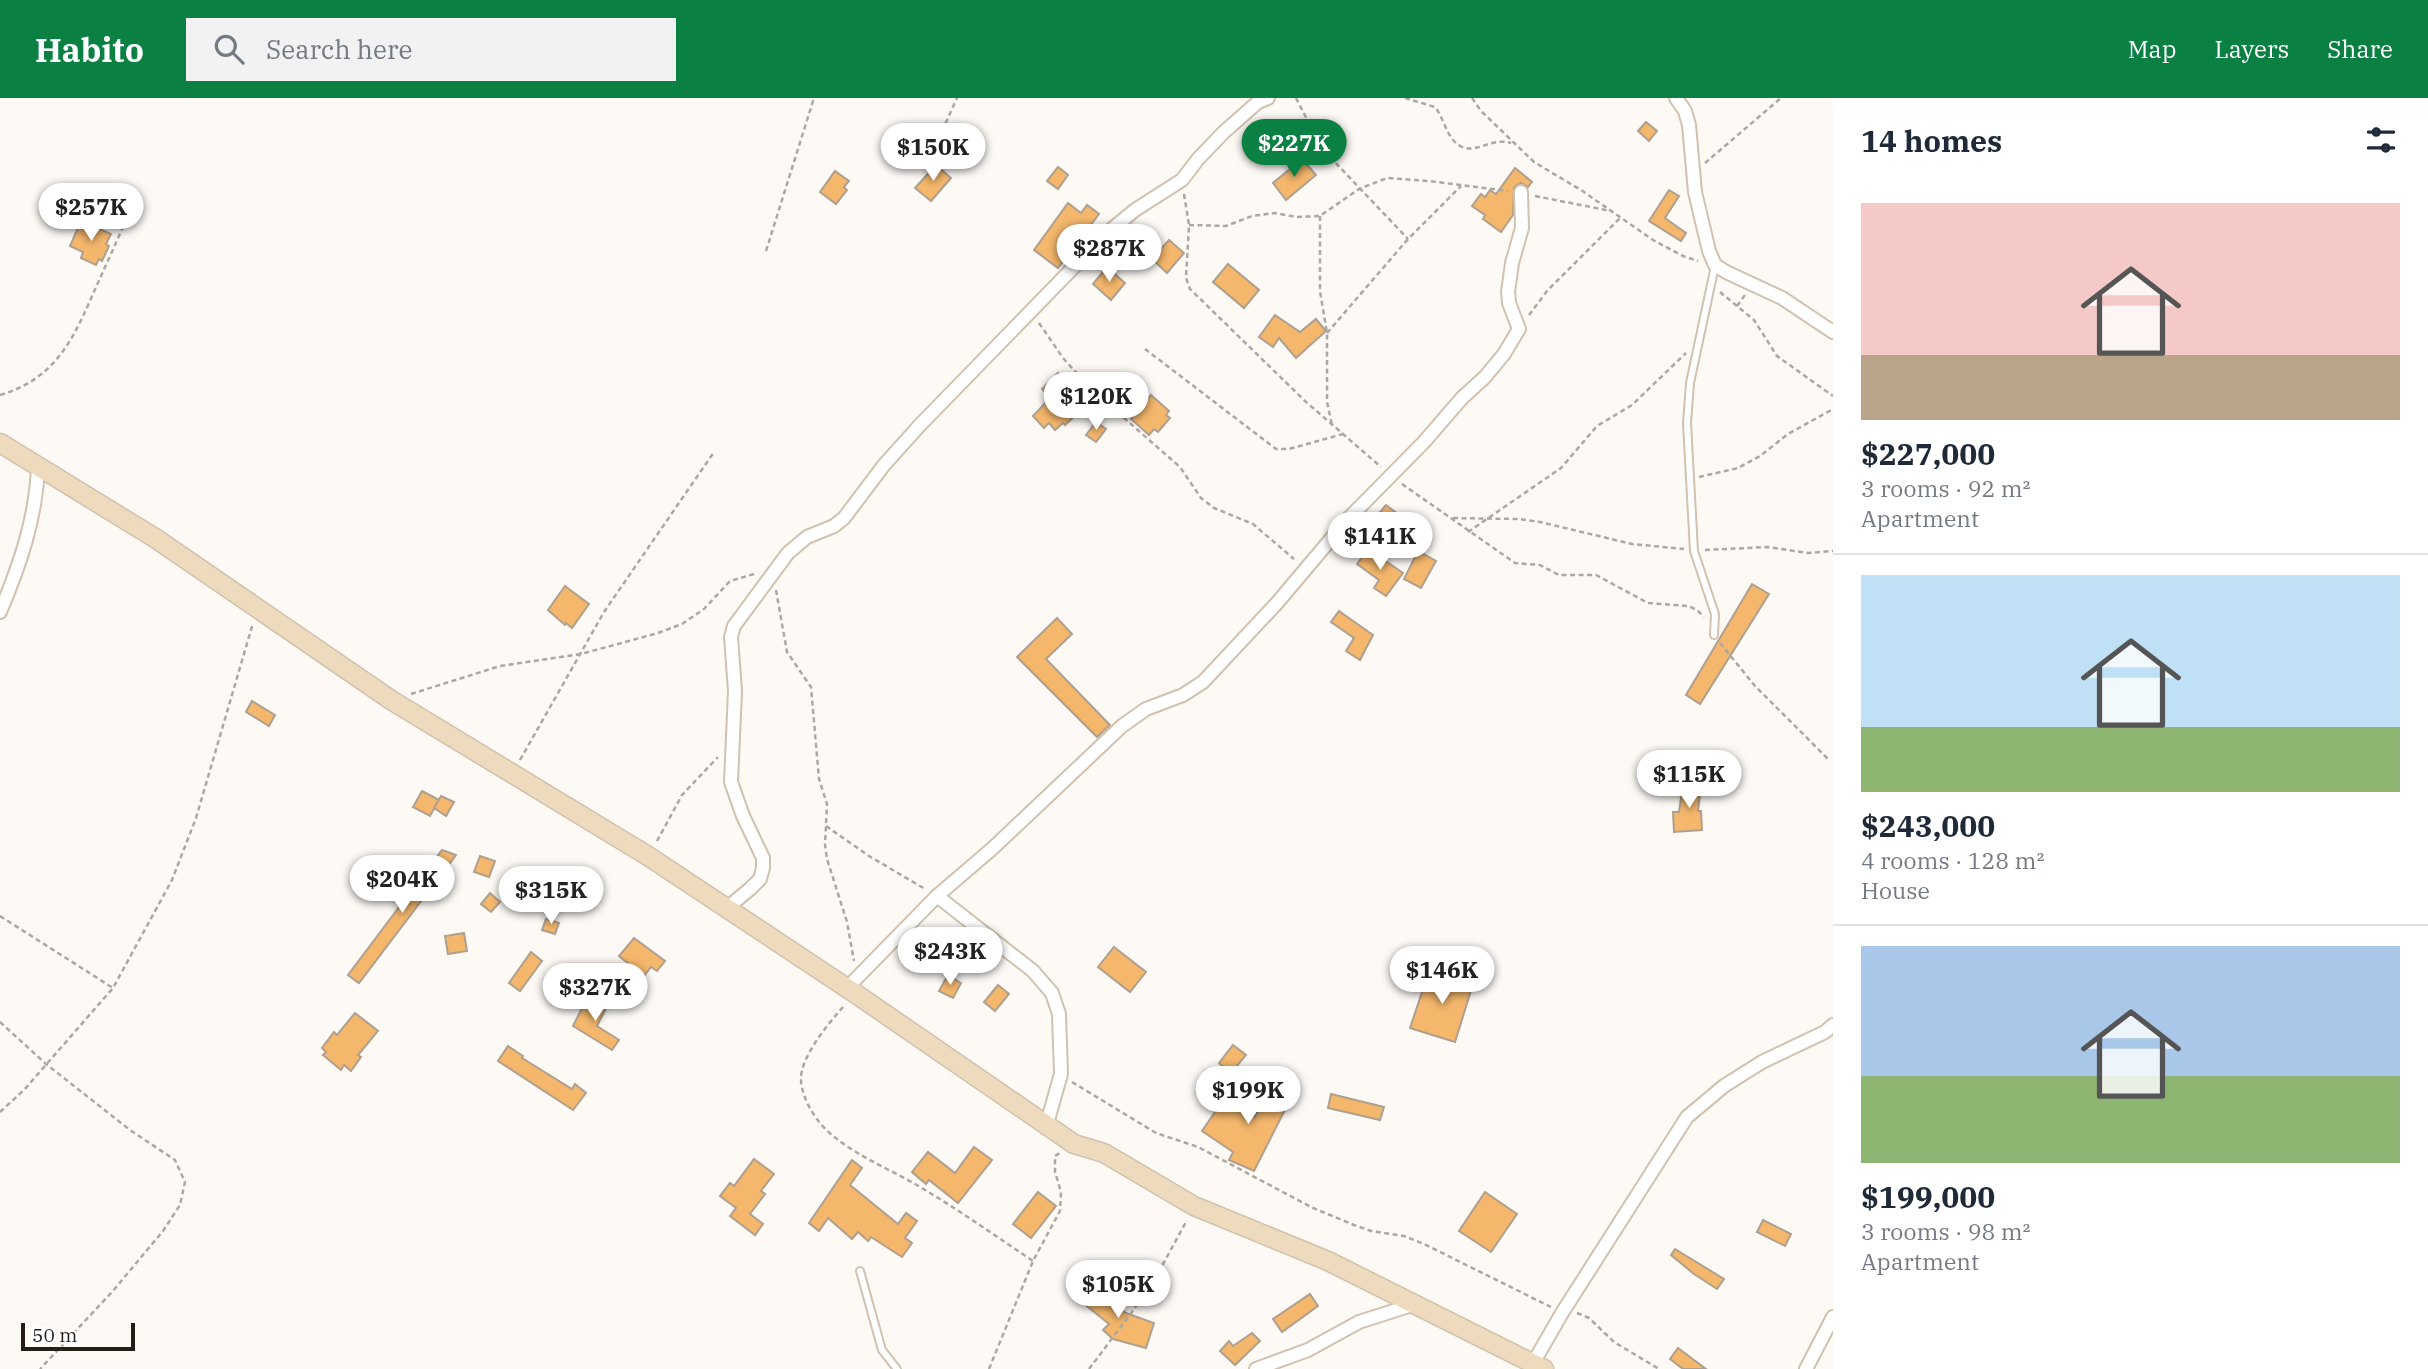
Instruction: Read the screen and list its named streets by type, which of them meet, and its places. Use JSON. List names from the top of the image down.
{
  "scale_bar": "50 m",
  "page": {
    "header": "Habito",
    "search": "Search here",
    "nav": ["Map", "Layers", "Share"],
    "heading": "14 homes",
    "price": [
      "$227K",
      "$150K",
      "$257K",
      "$287K",
      "$120K",
      "$141K",
      "$115K",
      "$204K",
      "$315K",
      "$243K",
      "$146K",
      "$327K",
      "$199K",
      "$105K"
    ],
    "list": [
      {
        "name": "$227,000",
        "note": "3 rooms · 92 m² · Apartment"
      },
      {
        "name": "$243,000",
        "note": "4 rooms · 128 m² · House"
      },
      {
        "name": "$199,000",
        "note": "3 rooms · 98 m² · Apartment"
      }
    ],
    "scale": "50 m"
  }
}
